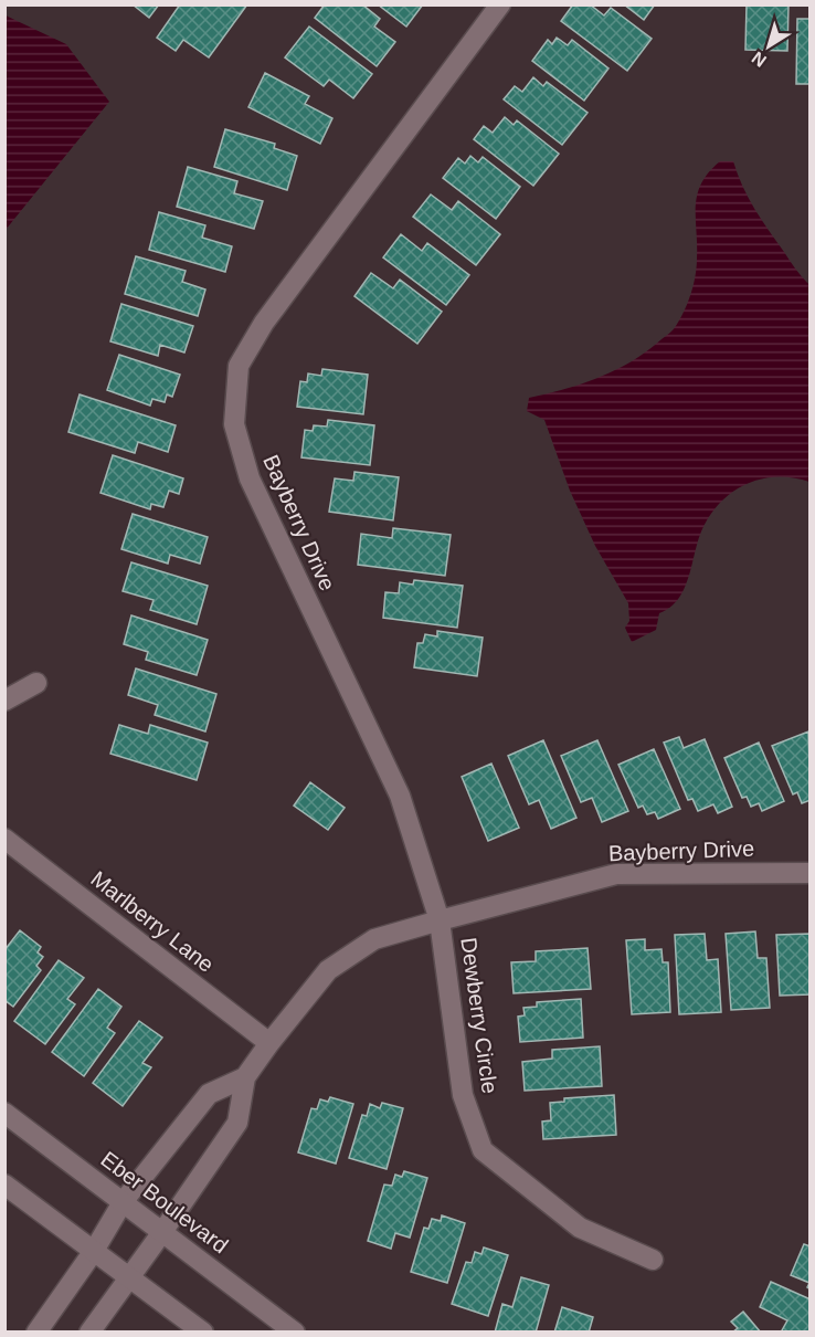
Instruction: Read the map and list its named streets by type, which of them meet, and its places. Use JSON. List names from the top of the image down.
{
  "streets": {
    "street": [
      "Bayberry Drive",
      "Marlberry Lane",
      "Dewberry Circle",
      "Eber Boulevard"
    ]
  },
  "crossings": [
    ["Bayberry Drive", "Marlberry Lane"],
    ["Bayberry Drive", "Dewberry Circle"],
    ["Bayberry Drive", "Eber Boulevard"]
  ],
  "north": "bottom left"
}
